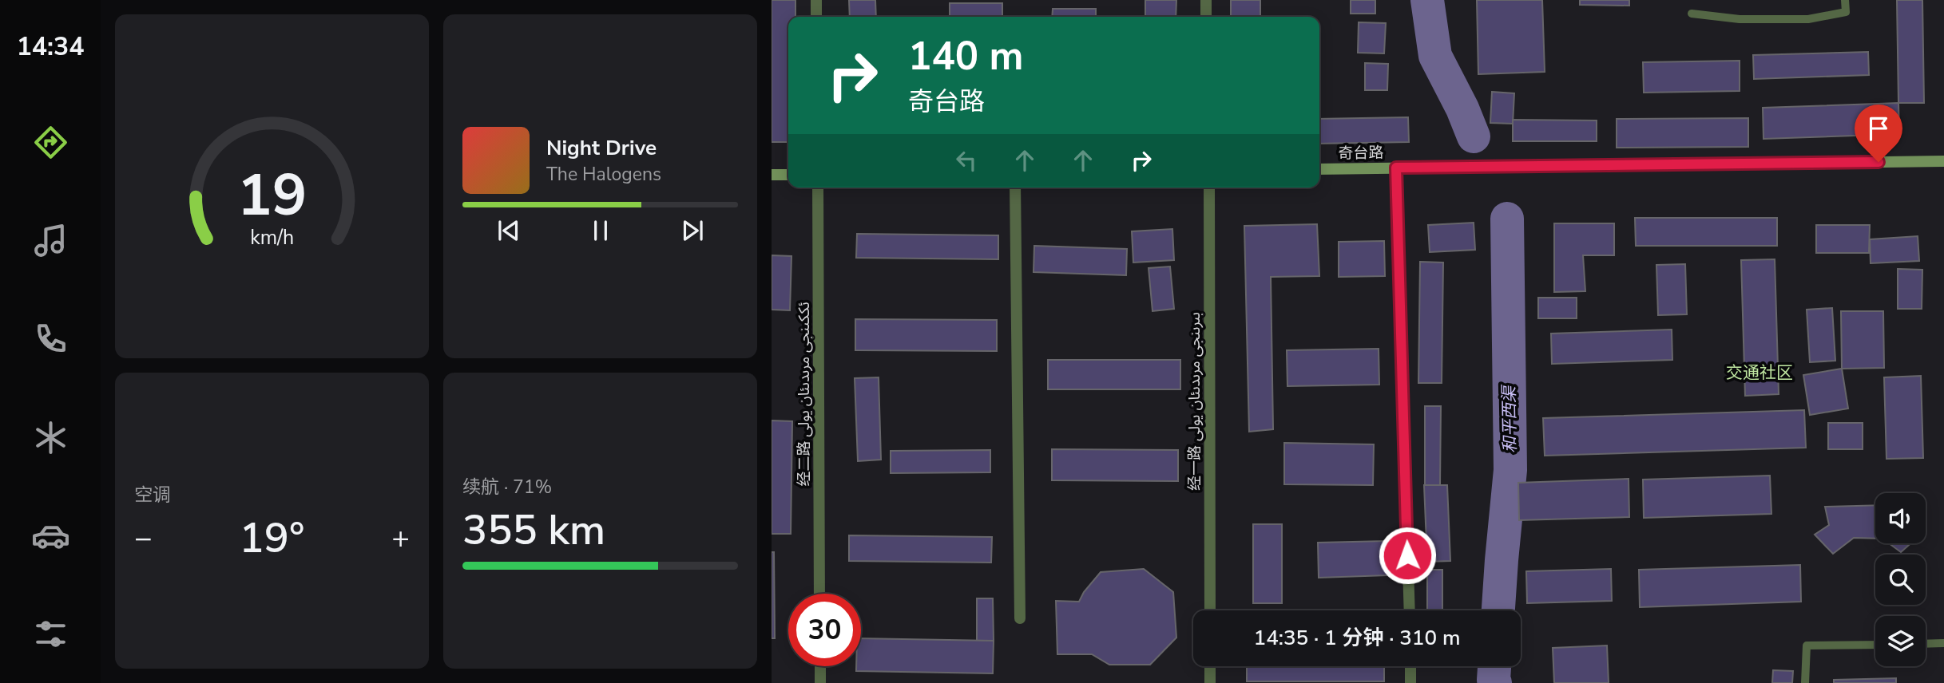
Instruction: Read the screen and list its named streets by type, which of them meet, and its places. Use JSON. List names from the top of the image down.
{
  "streets": {
    "street": ["奇台路", "经二路 ئككىنجى مرىدىئان يولى", "经一路 بىرىنجى مرىدىئان يولى"]
  },
  "districts": ["交通社区"],
  "water": ["和平西渠"],
  "page": {
    "tabs": "14:34",
    "turn": ["140 m", "奇台路"],
    "song": ["Night Drive", "The Halogens"],
    "tile": [
      "空调",
      ["续航 · 71%", "355 km"]
    ],
    "heat": ["−", "19°", "+"],
    "limit": "30",
    "trip": "14:35 · 1 分钟 · 310 m",
    "gauge": ["19", "km/h"]
  }
}
